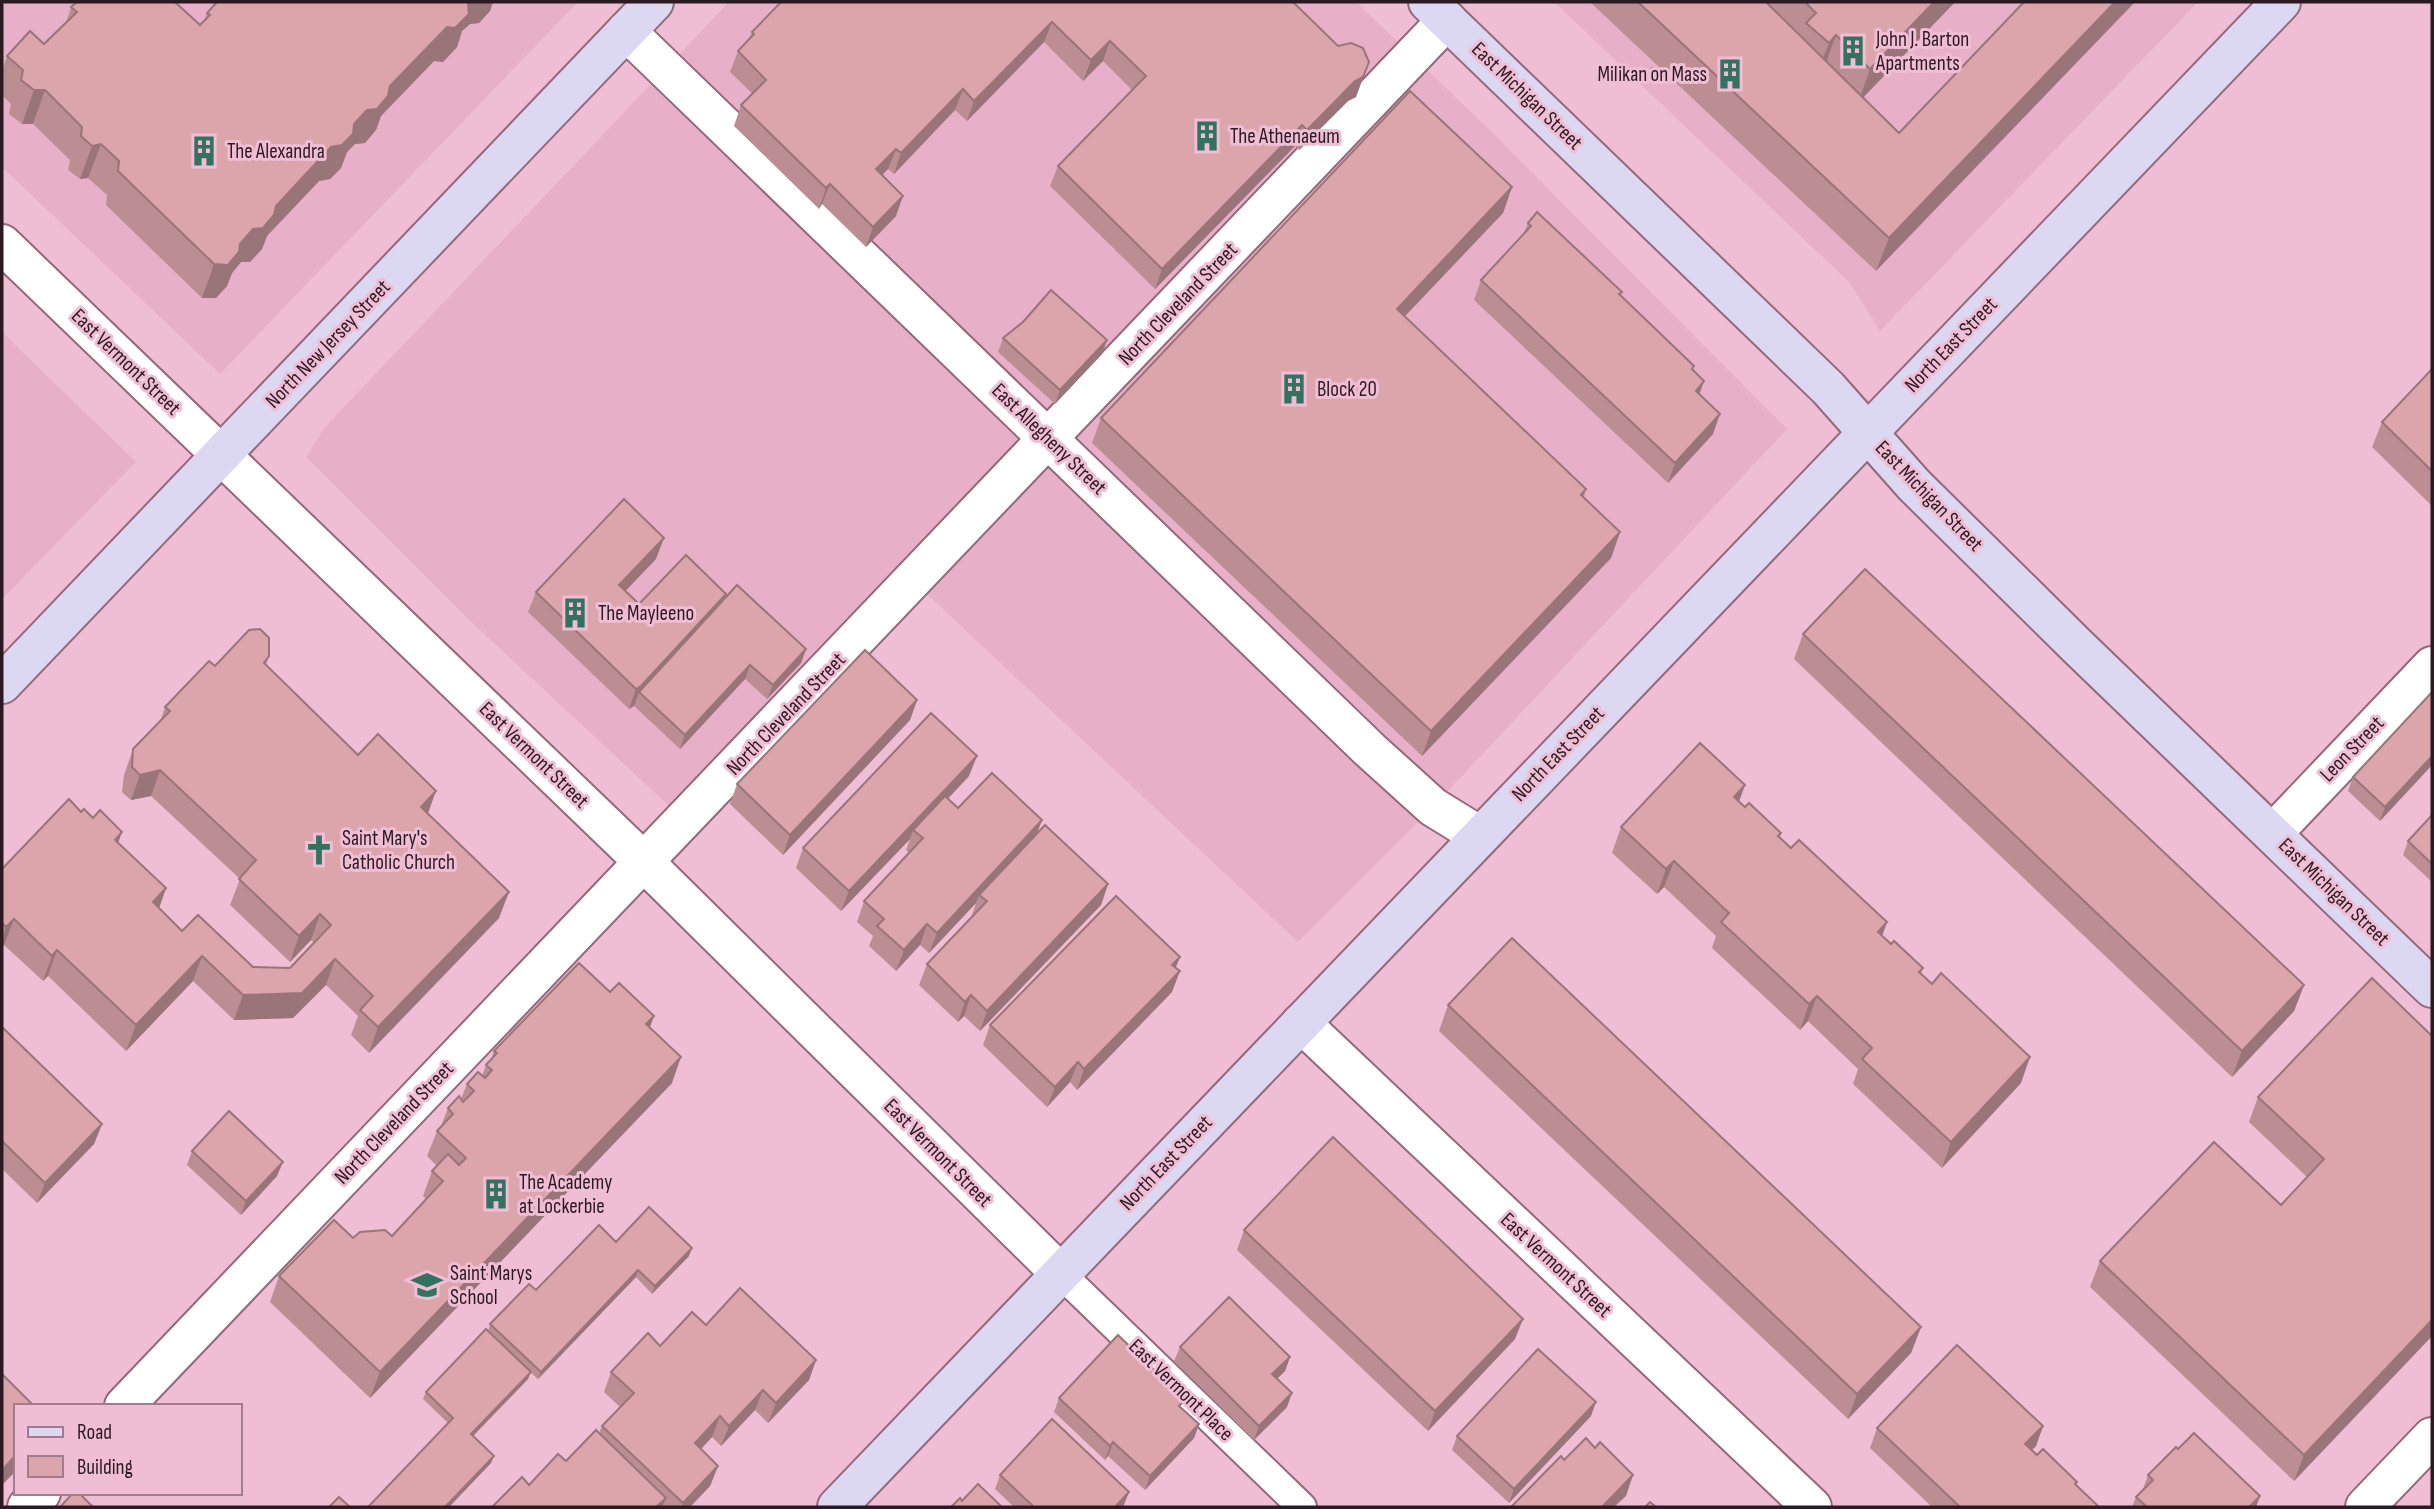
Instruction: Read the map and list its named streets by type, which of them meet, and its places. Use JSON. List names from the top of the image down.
{
  "streets": {
    "main road": ["East Michigan Street", "North New Jersey Street", "North East Street"],
    "street": [
      "North Cleveland Street",
      "East Vermont Street",
      "East Allegheny Street",
      "Leon Street"
    ],
    "lane": ["East Vermont Place"]
  },
  "crossings": [
    ["East Michigan Street", "North Cleveland Street"],
    ["East Michigan Street", "North East Street"],
    ["East Michigan Street", "Leon Street"],
    ["North Cleveland Street", "East Vermont Street"],
    ["North Cleveland Street", "East Allegheny Street"],
    ["North New Jersey Street", "East Vermont Street"],
    ["North New Jersey Street", "East Allegheny Street"],
    ["North East Street", "East Vermont Street"],
    ["North East Street", "East Allegheny Street"],
    ["North East Street", "East Vermont Place"],
    ["East Vermont Street", "East Vermont Place"]
  ],
  "places": {
    "building": [
      "John J. Barton Apartments",
      "Milikan on Mass",
      "The Athenaeum",
      "The Alexandra",
      "Block 20",
      "The Mayleeno",
      "The Academy at Lockerbie"
    ],
    "church": ["Saint Mary's Catholic Church"],
    "school or university": ["Saint Marys School"]
  },
  "legend": ["Road", "Building"]
}
